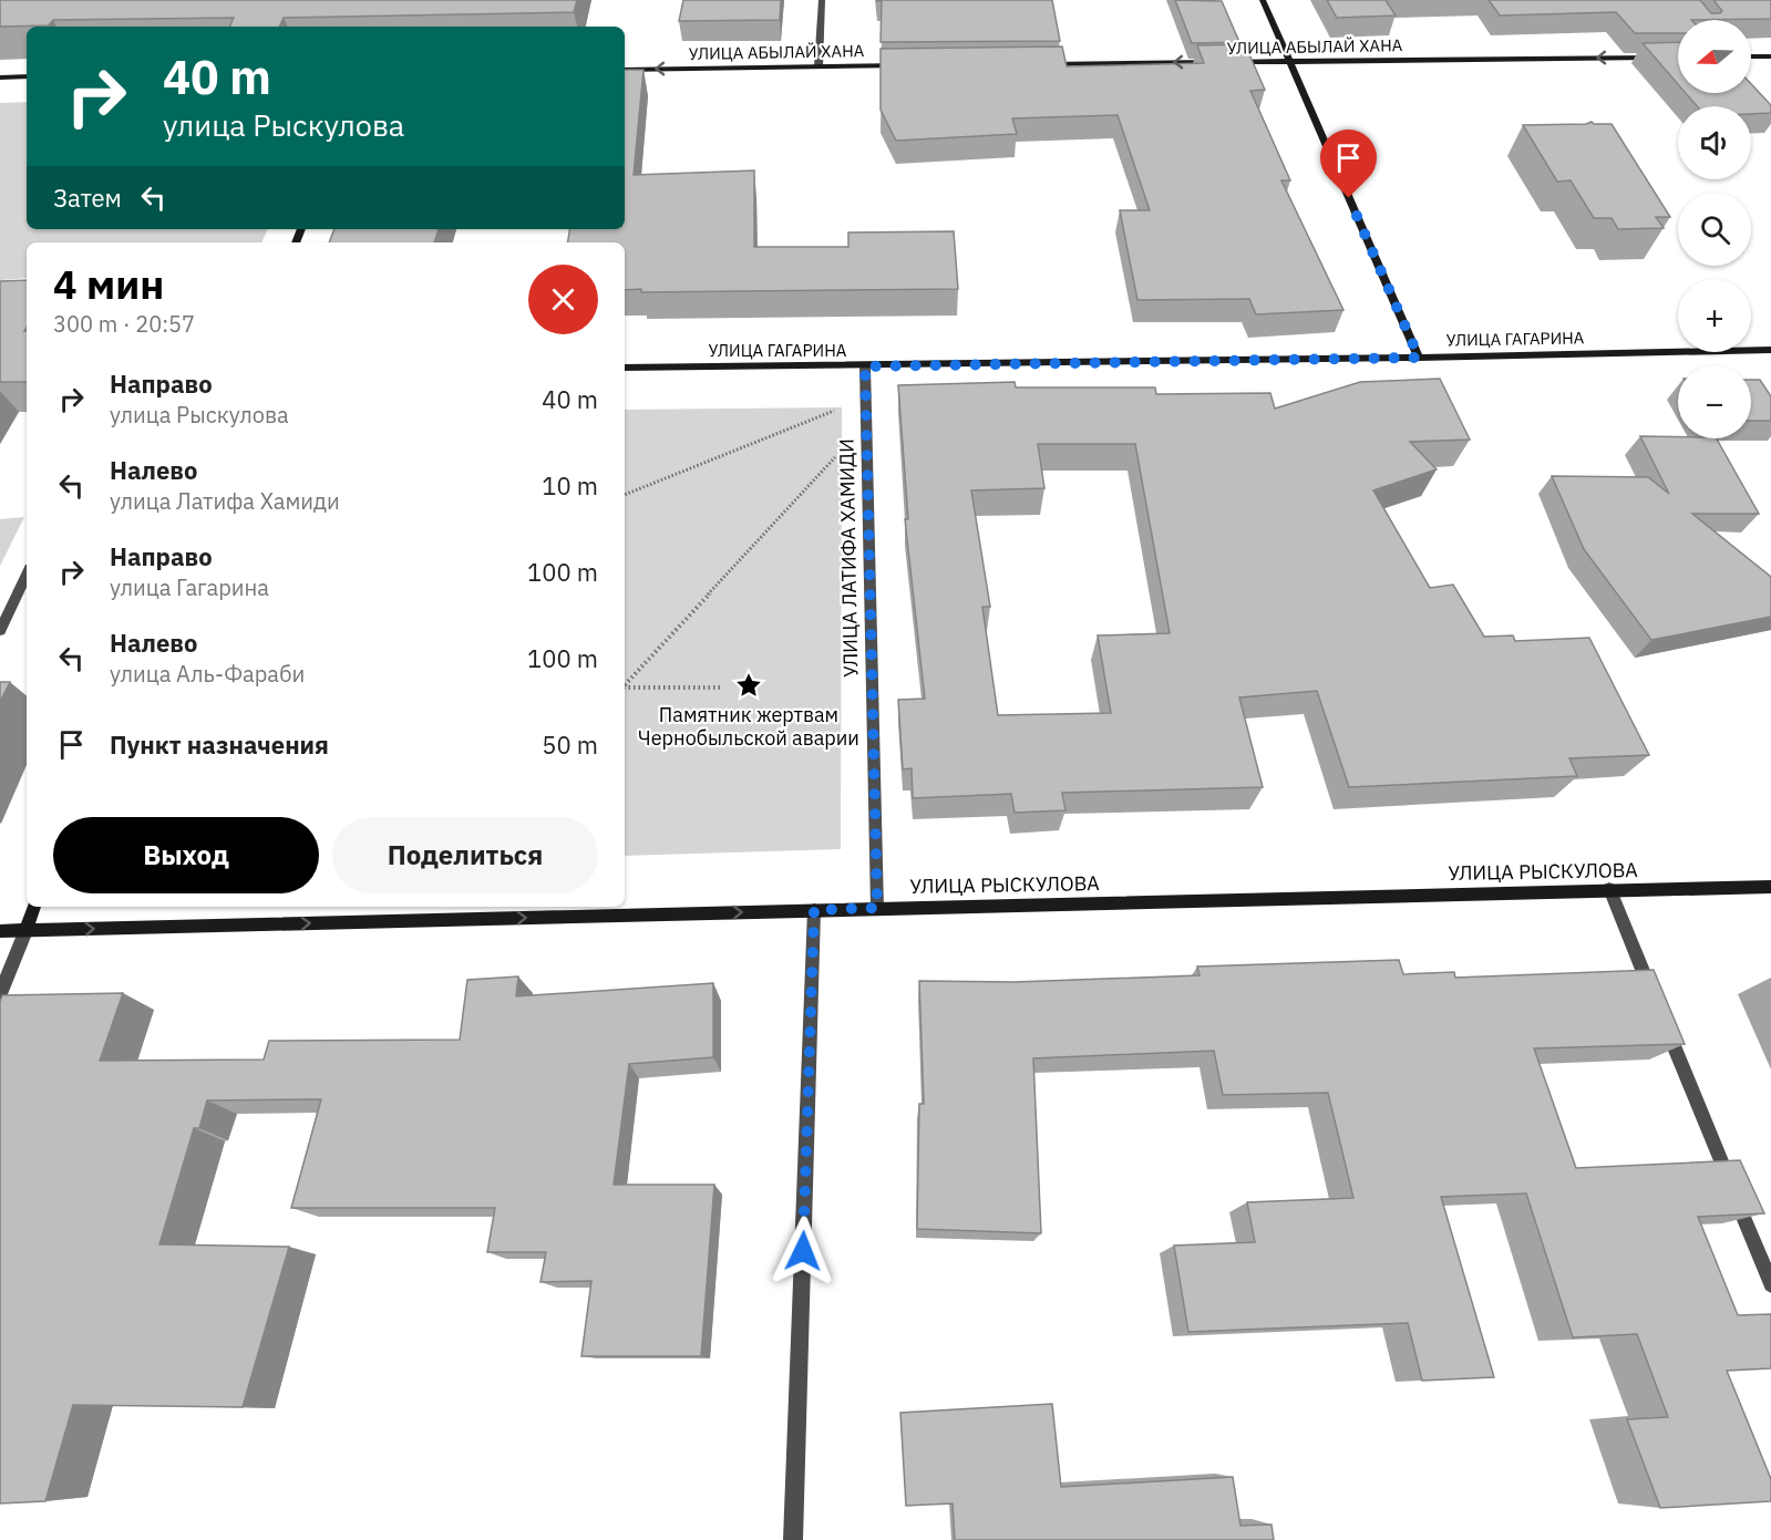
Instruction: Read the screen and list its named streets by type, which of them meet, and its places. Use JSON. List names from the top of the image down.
{
  "streets": {
    "main road": ["УЛИЦА АБЫЛАЙ ХАНА", "УЛИЦА ГАГАРИНА", "УЛИЦА РЫСКУЛОВА"],
    "street": ["УЛИЦА ЛАТИФА ХАМИДИ"]
  },
  "crossings": [
    ["УЛИЦА ГАГАРИНА", "УЛИЦА ЛАТИФА ХАМИДИ"],
    ["УЛИЦА ЛАТИФА ХАМИДИ", "УЛИЦА РЫСКУЛОВА"]
  ],
  "one_way": ["УЛИЦА АБЫЛАЙ ХАНА", "УЛИЦА РЫСКУЛОВА"],
  "places": {
    "place": ["Памятник жертвам Чернобыльской аварии"]
  },
  "north": "left",
  "page": {
    "map_buttons": ["+", "−"],
    "turn": ["40 m", "улица Рыскулова"],
    "then": "Затем",
    "heading": ["4 мин", "300 m · 20:57"],
    "list": [
      {
        "name": "Направо",
        "note": "улица Рыскулова",
        "value": "40 m"
      },
      {
        "name": "Налево",
        "note": "улица Латифа Хамиди",
        "value": "10 m"
      },
      {
        "name": "Направо",
        "note": "улица Гагарина",
        "value": "100 m"
      },
      {
        "name": "Налево",
        "note": "улица Аль-Фараби",
        "value": "100 m"
      },
      {
        "name": "Пункт назначения",
        "value": "50 m"
      }
    ],
    "buttons": ["Выход", "Поделиться"]
  }
}
